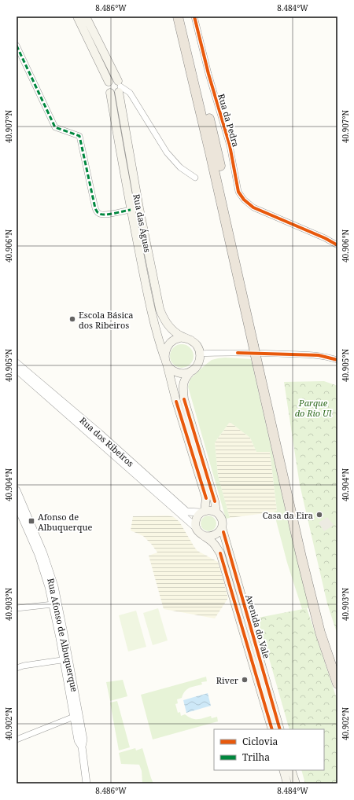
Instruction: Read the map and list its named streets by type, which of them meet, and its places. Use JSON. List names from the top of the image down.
{
  "streets": {
    "main road": ["Rua das Águas", "Avenida do Vale"],
    "street": ["Rua da Pedra", "Rua dos Ribeiros", "Rua Afonso de Albuquerque"]
  },
  "crossings": [
    ["Rua dos Ribeiros", "Avenida do Vale"]
  ],
  "parks": ["Parque do Rio Ul"],
  "places": {
    "other": ["Escola Básica dos Ribeiros", "Casa da Eira", "River"],
    "transit": ["Afonso de Albuquerque"]
  },
  "legend": ["Ciclovia", "Trilha"],
  "coordinates": [
    "8.486°W",
    "8.484°W",
    "40.907°N",
    "40.906°N",
    "40.905°N",
    "40.904°N",
    "40.903°N",
    "40.902°N"
  ]
}
